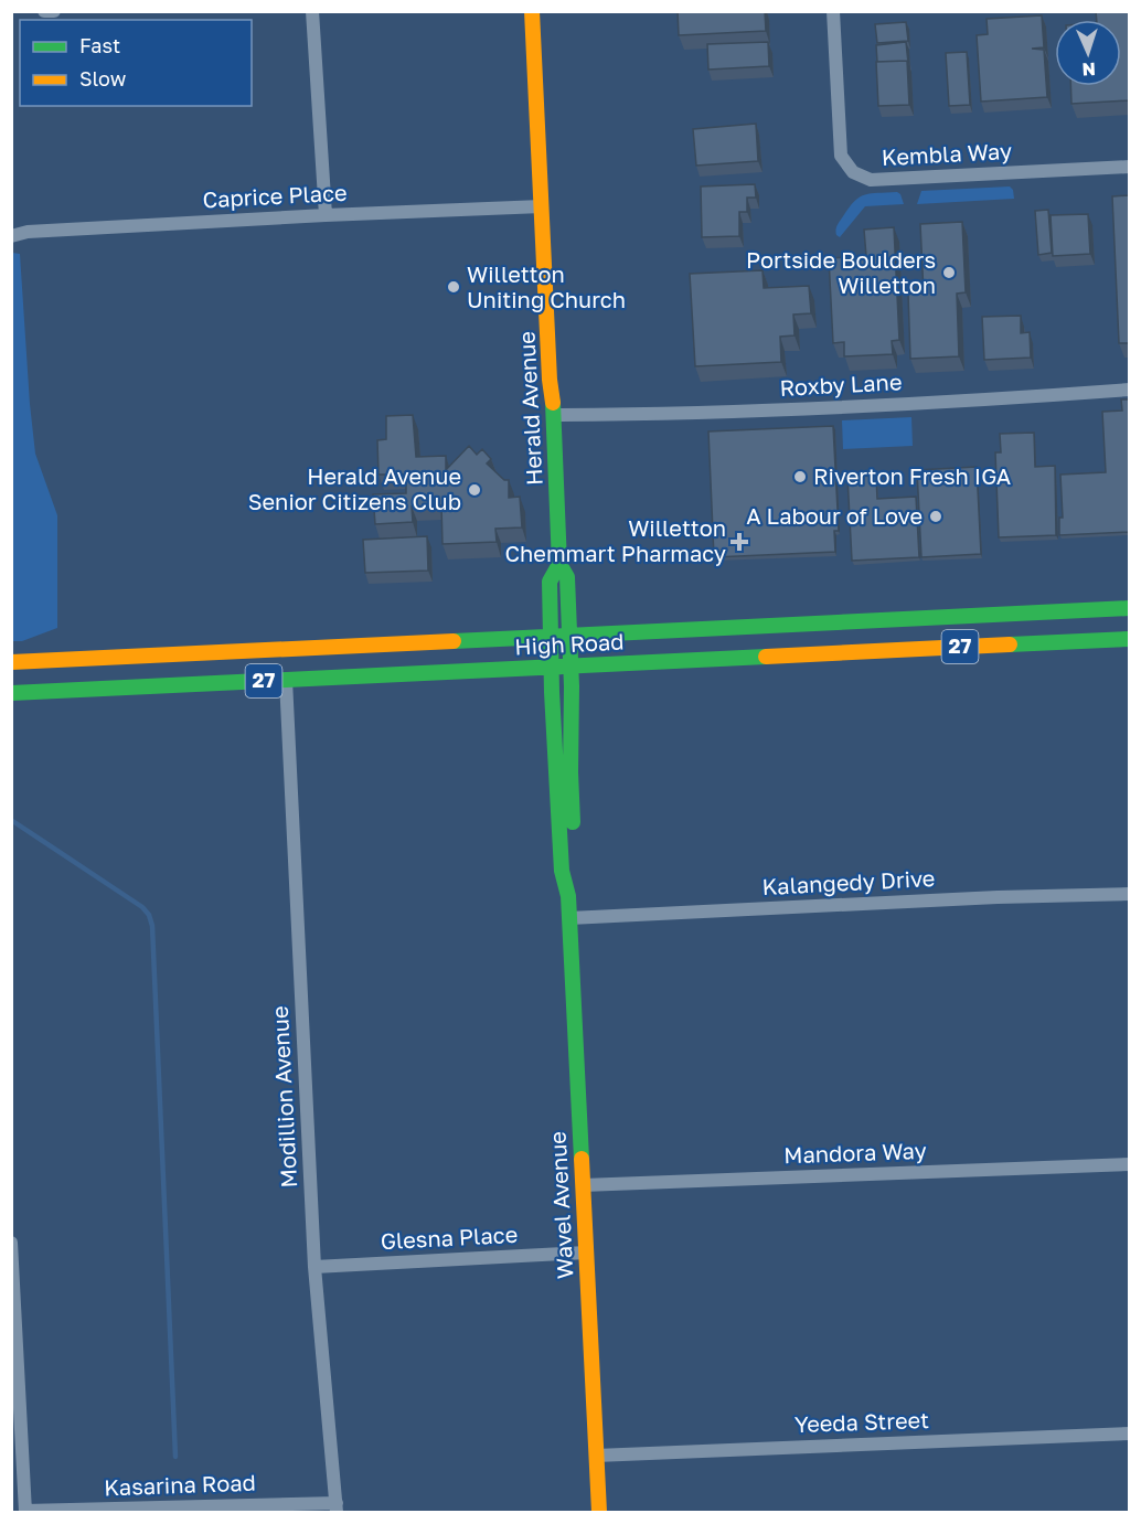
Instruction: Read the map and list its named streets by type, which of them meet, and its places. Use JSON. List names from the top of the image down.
{
  "streets": {
    "main road": [
      "Herald Avenue",
      "High Road",
      "27",
      "Wavel Avenue"
    ],
    "street": [
      "Kembla Way",
      "Caprice Place",
      "Roxby Lane",
      "Kalangedy Drive",
      "Modillion Avenue",
      "Mandora Way",
      "Glesna Place",
      "Yeeda Street",
      "Kasarina Road"
    ]
  },
  "crossings": [
    ["Caprice Place", "Herald Avenue"],
    ["Roxby Lane", "Herald Avenue"],
    ["Herald Avenue", "High Road"],
    ["Herald Avenue", "Wavel Avenue"],
    ["High Road", "Modillion Avenue"],
    ["High Road", "Wavel Avenue"],
    ["Kalangedy Drive", "Wavel Avenue"],
    ["Modillion Avenue", "Glesna Place"],
    ["Modillion Avenue", "Kasarina Road"],
    ["Mandora Way", "Wavel Avenue"],
    ["Wavel Avenue", "Glesna Place"],
    ["Wavel Avenue", "Yeeda Street"]
  ],
  "places": {
    "other": [
      "Portside Boulders Willetton",
      "Willetton Uniting Church",
      "Riverton Fresh IGA",
      "Herald Avenue Senior Citizens Club",
      "A Labour of Love"
    ],
    "health": ["Willetton Chemmart Pharmacy"]
  },
  "legend": ["Fast", "Slow"],
  "north": "bottom"
}
